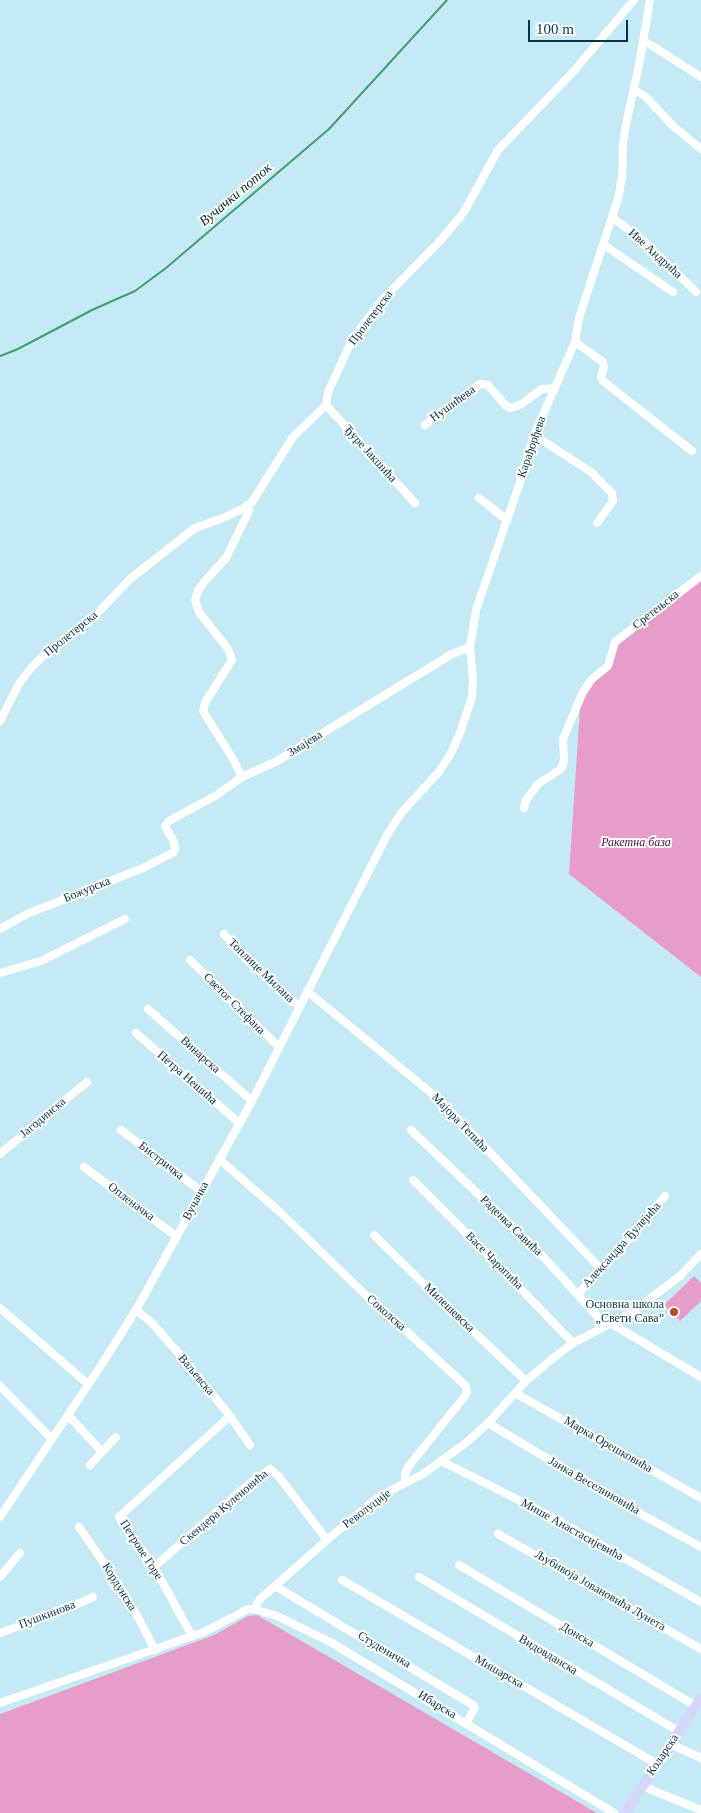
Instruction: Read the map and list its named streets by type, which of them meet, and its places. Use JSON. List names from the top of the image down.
{
  "streets": {
    "main road": ["Коларска"],
    "street": [
      "Иве Андрића",
      "Пролетерска",
      "Нушићева",
      "Карађорђева",
      "Ђуре Јакшића",
      "Сретењска",
      "Змајева",
      "Божурска",
      "Топлице Милана",
      "Светог Стефана",
      "Винарска",
      "Петра Нешића",
      "Јагодинска",
      "Мајора Тепића",
      "Бистричка",
      "Вучачка",
      "Опленачка",
      "Раденка Савића",
      "Александра Ђулејића",
      "Васе Чарапића",
      "Милешевска",
      "Соколска",
      "Ваљевска",
      "Марка Орешковића",
      "Јанка Веселиновића",
      "Скендера Куленовића",
      "Револуције",
      "Мише Анастасијевића",
      "Петрове Горе",
      "Кордунска",
      "Љубивоја Јовановића Лунета",
      "Пушкинова",
      "Донска",
      "Студеничка",
      "Видовданска",
      "Мишарска",
      "Ибарска"
    ]
  },
  "crossings": [
    ["Иве Андрића", "Карађорђева"],
    ["Пролетерска", "Ђуре Јакшића"],
    ["Нушићева", "Карађорђева"],
    ["Карађорђева", "Змајева"],
    ["Карађорђева", "Вучачка"],
    ["Змајева", "Божурска"],
    ["Топлице Милана", "Вучачка"],
    ["Светог Стефана", "Вучачка"],
    ["Винарска", "Вучачка"],
    ["Петра Нешића", "Вучачка"],
    ["Мајора Тепића", "Вучачка"],
    ["Мајора Тепића", "Александра Ђулејића"],
    ["Бистричка", "Вучачка"],
    ["Вучачка", "Опленачка"],
    ["Вучачка", "Соколска"],
    ["Вучачка", "Ваљевска"],
    ["Раденка Савића", "Александра Ђулејића"],
    ["Раденка Савића", "Револуције"],
    ["Васе Чарапића", "Револуције"],
    ["Милешевска", "Револуције"],
    ["Соколска", "Револуције"],
    ["Ваљевска", "Петрове Горе"],
    ["Марка Орешковића", "Револуције"],
    ["Јанка Веселиновића", "Револуције"],
    ["Скендера Куленовића", "Револуције"],
    ["Скендера Куленовића", "Петрове Горе"],
    ["Револуције", "Мише Анастасијевића"],
    ["Револуције", "Петрове Горе"],
    ["Револуције", "Кордунска"],
    ["Револуције", "Студеничка"],
    ["Револуције", "Ибарска"],
    ["Донска", "Коларска"],
    ["Студеничка", "Ибарска"],
    ["Видовданска", "Коларска"],
    ["Мишарска", "Коларска"]
  ],
  "water": ["Вучачки поток"],
  "parks": ["Ракетна база"],
  "places": ["Основна школа „Свети Сава”"],
  "scale_bar": "100 m"
}
